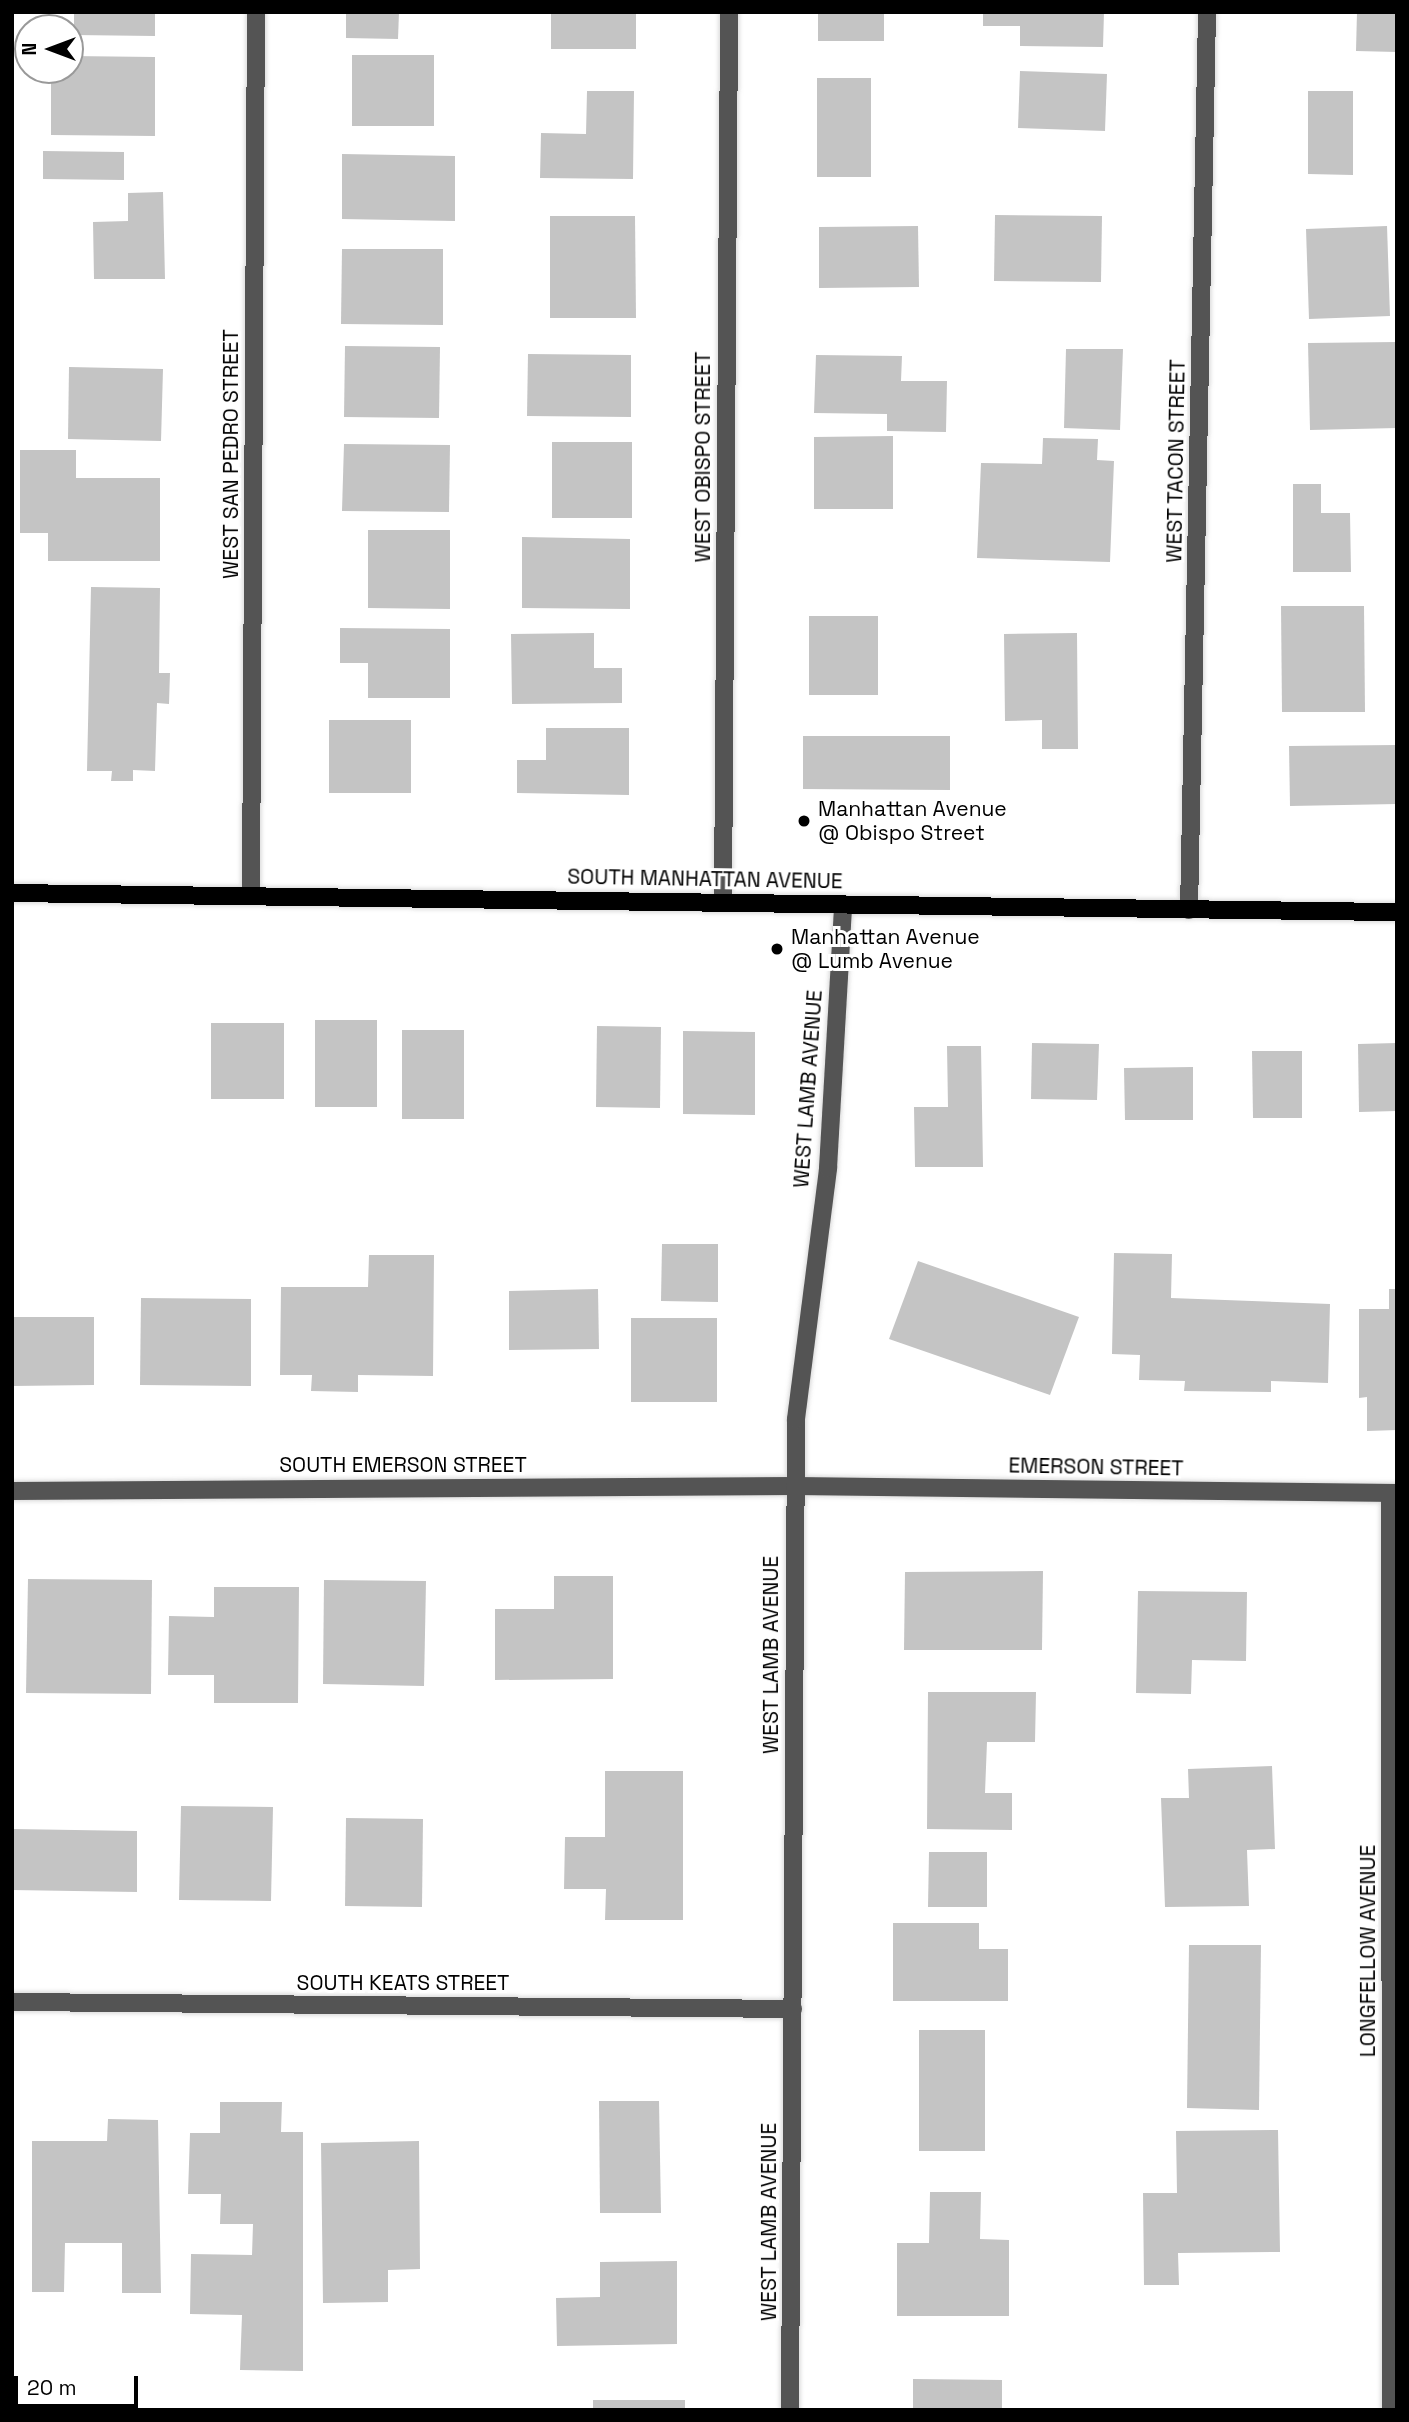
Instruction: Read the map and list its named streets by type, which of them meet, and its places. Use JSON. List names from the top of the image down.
{
  "streets": {
    "main road": ["SOUTH MANHATTAN AVENUE"],
    "street": [
      "WEST SAN PEDRO STREET",
      "WEST OBISPO STREET",
      "WEST TACON STREET",
      "WEST LAMB AVENUE",
      "SOUTH EMERSON STREET",
      "EMERSON STREET",
      "LONGFELLOW AVENUE",
      "SOUTH KEATS STREET"
    ]
  },
  "crossings": [
    ["WEST SAN PEDRO STREET", "SOUTH MANHATTAN AVENUE"],
    ["WEST OBISPO STREET", "SOUTH MANHATTAN AVENUE"],
    ["WEST TACON STREET", "SOUTH MANHATTAN AVENUE"],
    ["SOUTH MANHATTAN AVENUE", "WEST LAMB AVENUE"],
    ["WEST LAMB AVENUE", "SOUTH EMERSON STREET"],
    ["WEST LAMB AVENUE", "EMERSON STREET"],
    ["WEST LAMB AVENUE", "SOUTH KEATS STREET"],
    ["SOUTH EMERSON STREET", "EMERSON STREET"],
    ["EMERSON STREET", "LONGFELLOW AVENUE"]
  ],
  "places": ["Manhattan Avenue @ Obispo Street", "Manhattan Avenue @ Lumb Avenue"],
  "scale_bar": "20 m",
  "north": "left"
}
